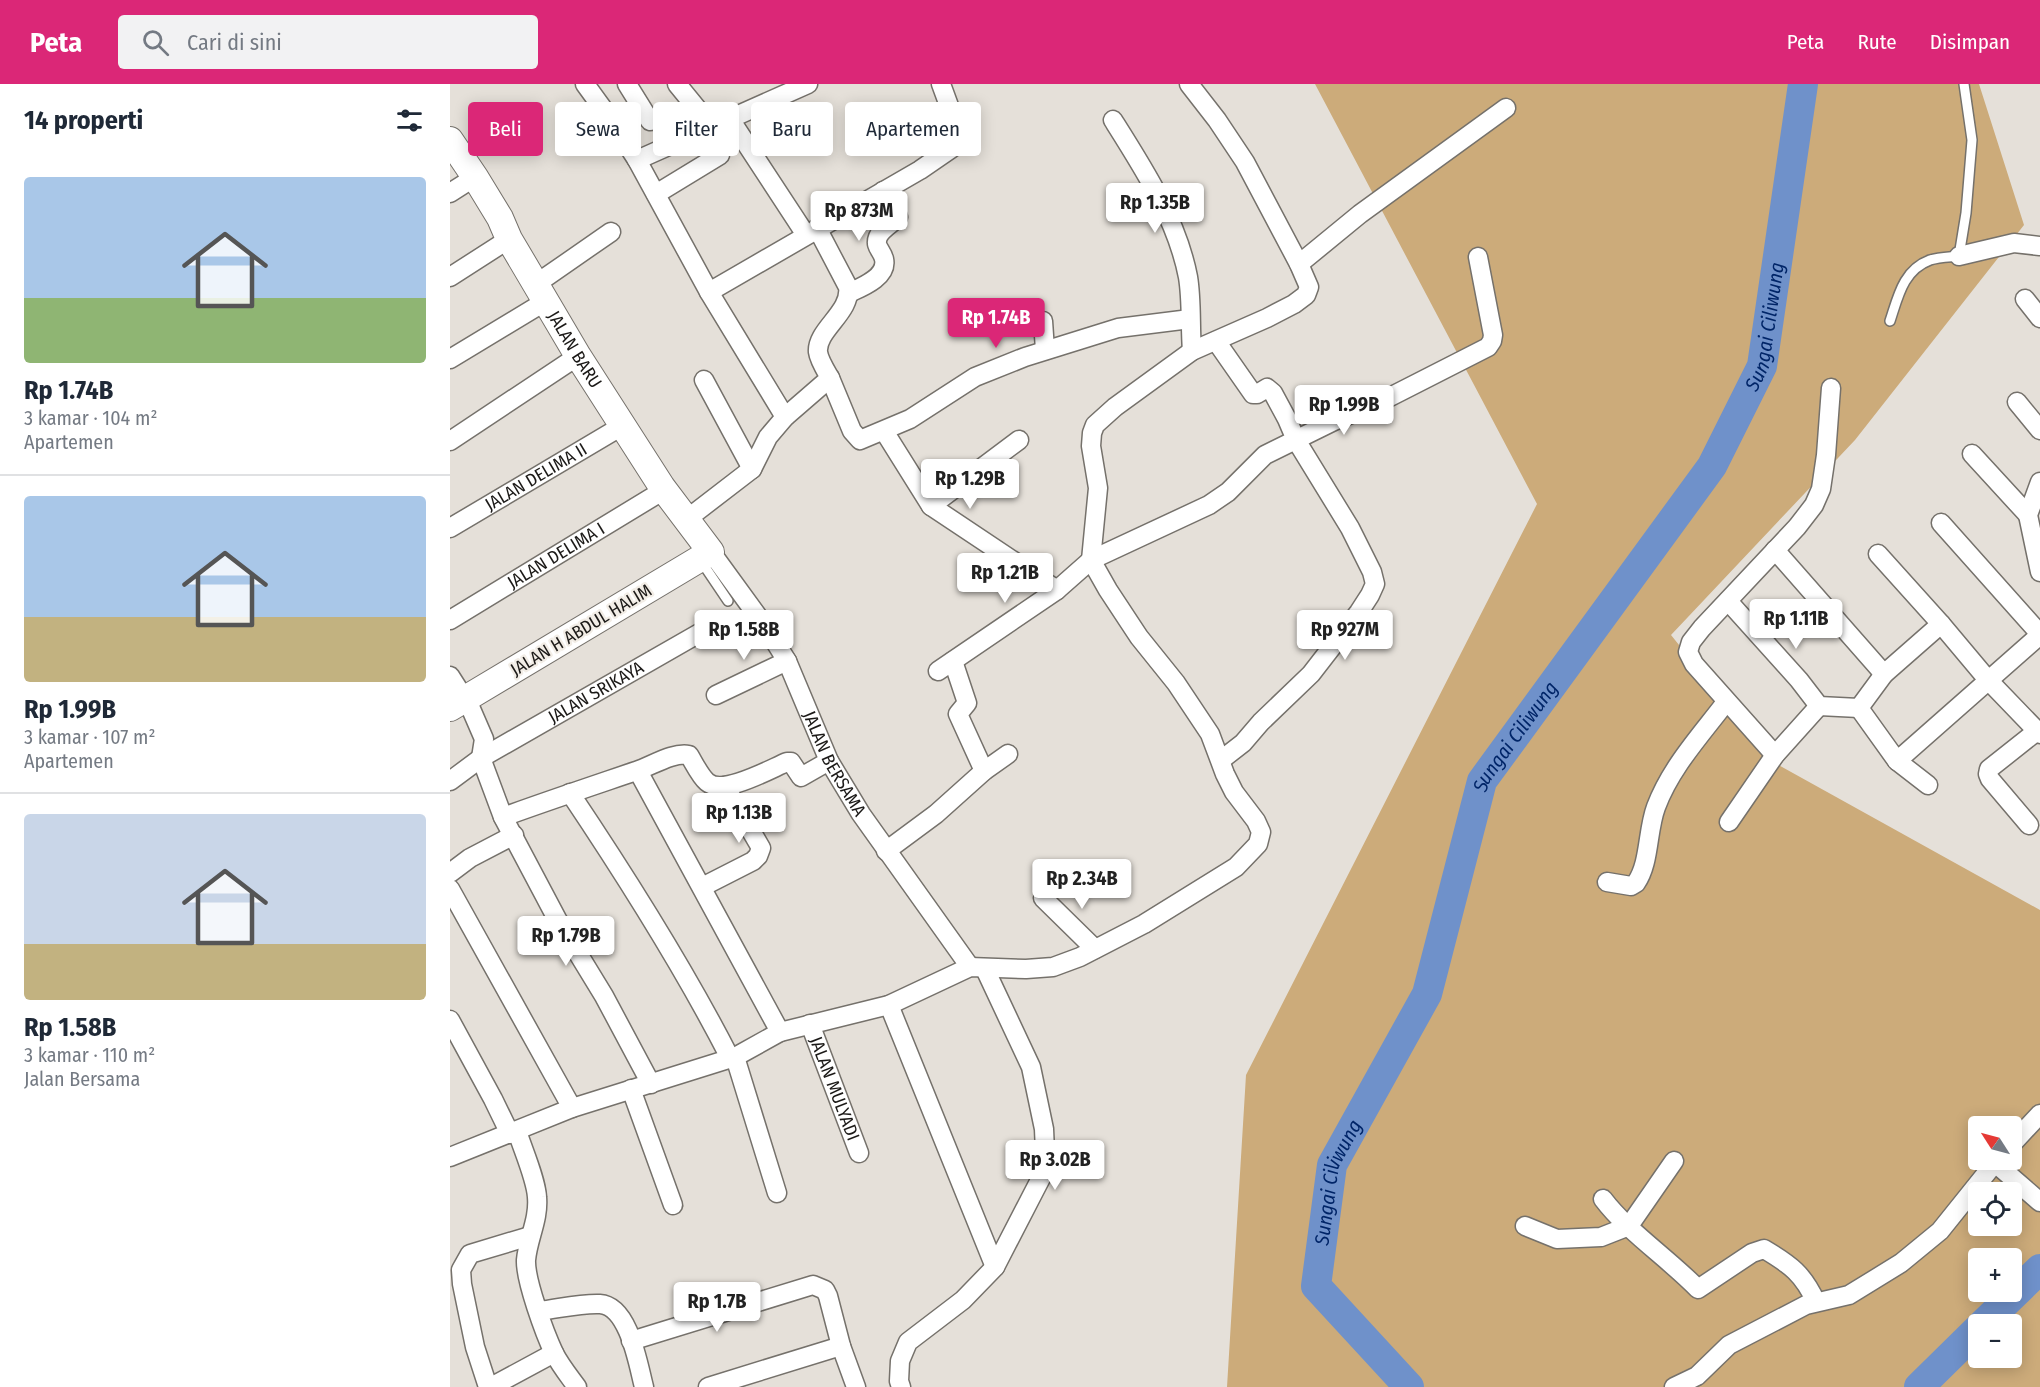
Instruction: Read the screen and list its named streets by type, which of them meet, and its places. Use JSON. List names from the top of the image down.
{
  "streets": {
    "street": [
      "JALAN BARU",
      "JALAN DELIMA II",
      "JALAN DELIMA I",
      "JALAN H ABDUL HALIM",
      "JALAN SRIKAYA",
      "JALAN BERSAMA",
      "JALAN MULYADI"
    ]
  },
  "crossings": [
    ["JALAN BARU", "JALAN DELIMA II"],
    ["JALAN BARU", "JALAN DELIMA I"],
    ["JALAN BARU", "JALAN H ABDUL HALIM"],
    ["JALAN BARU", "JALAN BERSAMA"],
    ["JALAN H ABDUL HALIM", "JALAN BERSAMA"]
  ],
  "water": ["Sungai Ciliwung"],
  "north": "top left",
  "page": {
    "header": "Peta",
    "search": "Cari di sini",
    "nav": ["Peta", "Rute", "Disimpan"],
    "heading": "14 properti",
    "chip": [
      "Beli",
      "Sewa",
      "Filter",
      "Baru",
      "Apartemen"
    ],
    "list": [
      {
        "name": "Rp 1.74B",
        "note": "3 kamar · 104 m² · Apartemen"
      },
      {
        "name": "Rp 1.99B",
        "note": "3 kamar · 107 m² · Apartemen"
      },
      {
        "name": "Rp 1.58B",
        "note": "3 kamar · 110 m² · Jalan Bersama"
      }
    ],
    "price": [
      "Rp 1.35B",
      "Rp 873M",
      "Rp 1.74B",
      "Rp 1.99B",
      "Rp 1.29B",
      "Rp 1.21B",
      "Rp 1.11B",
      "Rp 1.58B",
      "Rp 927M",
      "Rp 1.13B",
      "Rp 2.34B",
      "Rp 1.79B",
      "Rp 3.02B",
      "Rp 1.7B"
    ],
    "map_buttons": ["+", "−"]
  }
}
